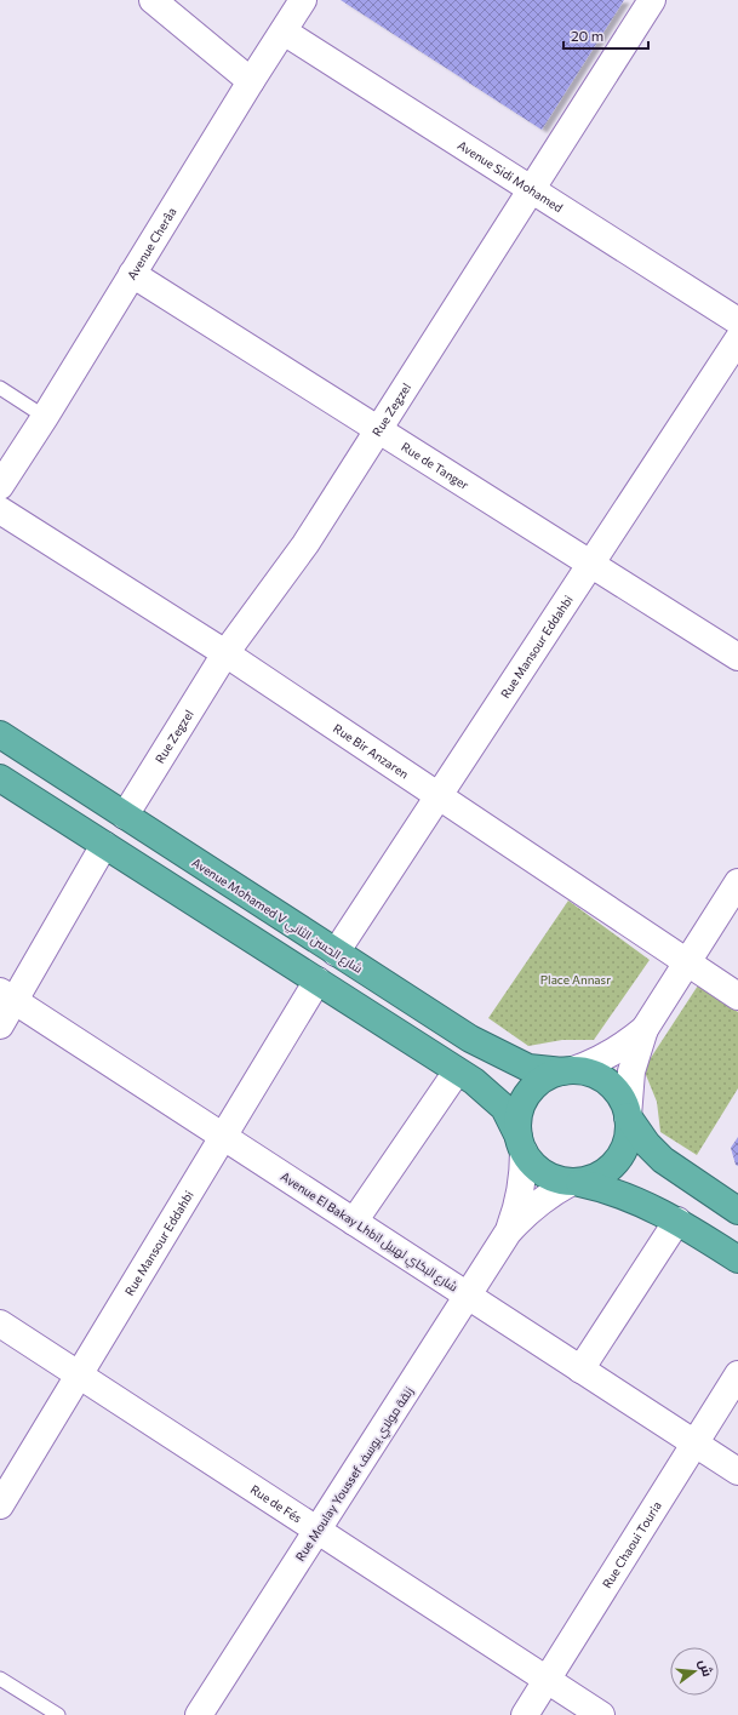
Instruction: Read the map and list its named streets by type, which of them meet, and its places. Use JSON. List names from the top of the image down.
{
  "streets": {
    "highway": ["Avenue Mohamed V شارع الحسن الثاني"],
    "street": [
      "Avenue Sidi Mohamed",
      "Avenue Cherâa",
      "Rue Zegzel",
      "Rue de Tanger",
      "Rue Mansour Eddahbi",
      "Rue Bir Anzaren",
      "Avenue El Bakay Lhbil شارع البكاي لهبيل",
      "Rue Moulay Youssef زنقة مولاي يوسف",
      "Rue de Fés",
      "Rue Chaoui Touria"
    ]
  },
  "crossings": [
    ["Avenue Sidi Mohamed", "Avenue Cherâa"],
    ["Avenue Sidi Mohamed", "Rue Zegzel"],
    ["Avenue Cherâa", "Rue de Tanger"],
    ["Rue Zegzel", "Rue de Tanger"],
    ["Rue Zegzel", "Rue Bir Anzaren"],
    ["Rue Zegzel", "Avenue Mohamed V شارع الحسن الثاني"],
    ["Rue de Tanger", "Rue Mansour Eddahbi"],
    ["Rue Mansour Eddahbi", "Rue Bir Anzaren"],
    ["Rue Mansour Eddahbi", "Avenue Mohamed V شارع الحسن الثاني"],
    ["Rue Mansour Eddahbi", "Avenue El Bakay Lhbil شارع البكاي لهبيل"],
    ["Rue Mansour Eddahbi", "Rue de Fés"],
    ["Avenue El Bakay Lhbil شارع البكاي لهبيل", "Rue Moulay Youssef زنقة مولاي يوسف"],
    ["Avenue El Bakay Lhbil شارع البكاي لهبيل", "Rue Chaoui Touria"],
    ["Rue Moulay Youssef زنقة مولاي يوسف", "Rue de Fés"],
    ["Rue de Fés", "Rue Chaoui Touria"]
  ],
  "parks": ["Place Annasr"],
  "scale_bar": "20 m",
  "north": "right"
}
